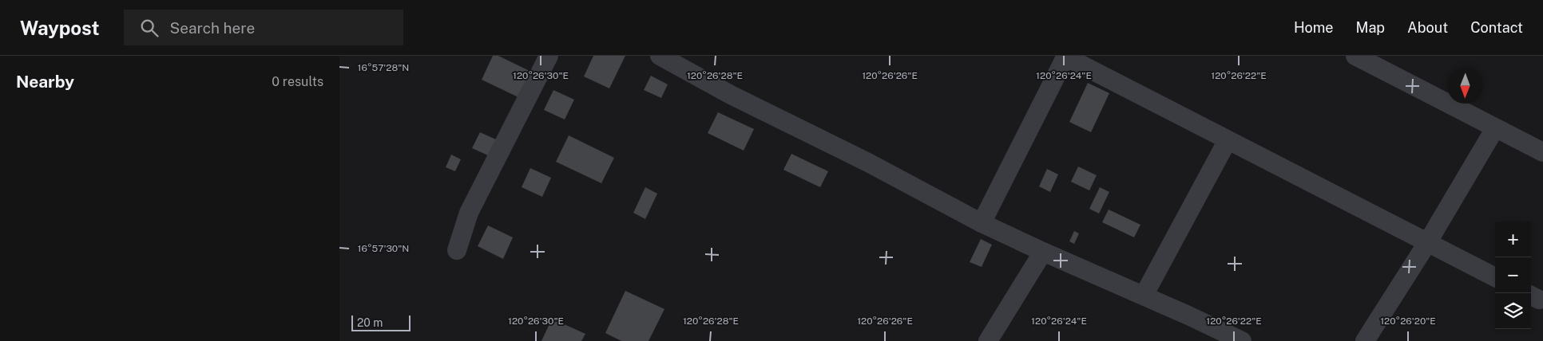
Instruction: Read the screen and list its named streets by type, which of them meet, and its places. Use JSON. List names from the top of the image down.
{
  "scale_bar": "20 m",
  "north": "bottom",
  "page": {
    "header": "Waypost",
    "search": "Search here",
    "nav": [
      "Home",
      "Map",
      "About",
      "Contact"
    ],
    "heading": ["Nearby", "0 results"],
    "map_buttons": ["+", "−"],
    "scale": "20 m"
  },
  "coordinates": [
    "16°57'28\"N",
    "120°26'30\"E",
    "120°26'28\"E",
    "120°26'26\"E",
    "120°26'24\"E",
    "120°26'22\"E",
    "16°57'30\"N",
    "120°26'20\"E"
  ]
}
